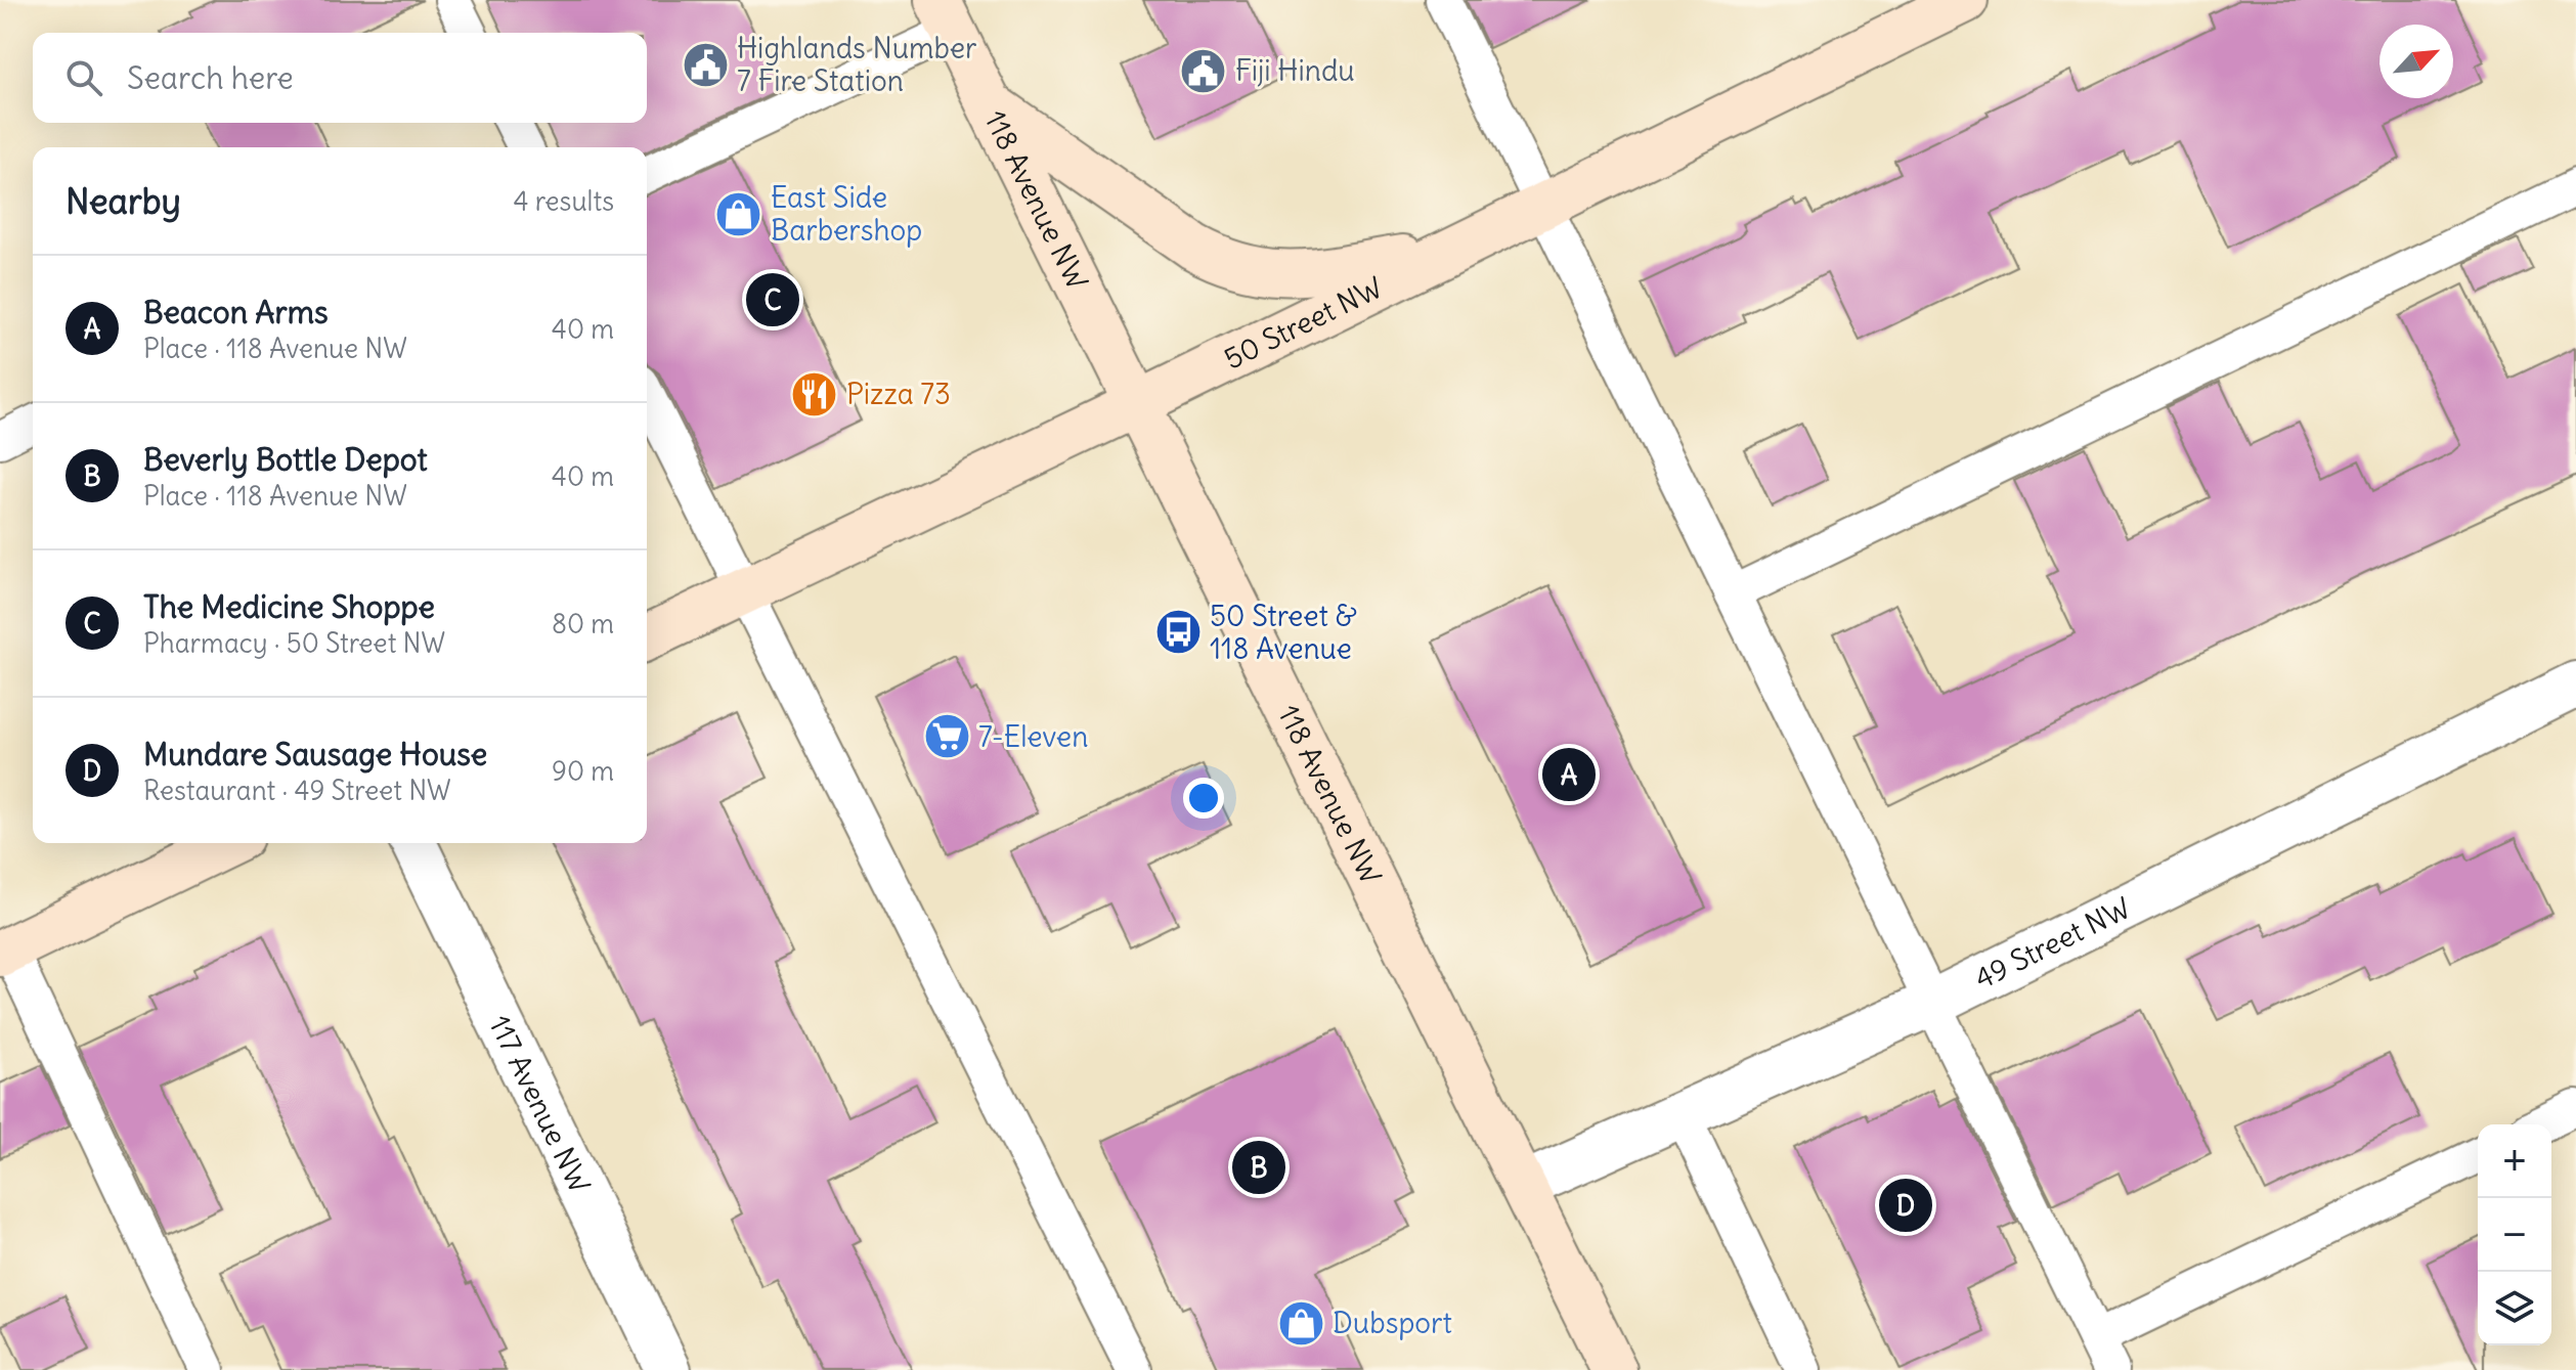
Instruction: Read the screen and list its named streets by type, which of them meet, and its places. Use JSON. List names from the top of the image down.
{
  "streets": {
    "main road": ["118 Avenue NW", "50 Street NW"],
    "street": ["49 Street NW", "117 Avenue NW"]
  },
  "crossings": [
    ["118 Avenue NW", "50 Street NW"],
    ["118 Avenue NW", "49 Street NW"]
  ],
  "places": {
    "public building": ["Highlands Number 7 Fire Station", "Fiji Hindu"],
    "shop": ["East Side Barbershop", "Dubsport"],
    "restaurant": ["Pizza 73"],
    "bus stop": ["50 Street & 118 Avenue"],
    "supermarket": ["7-Eleven"]
  },
  "north": "top right",
  "page": {
    "search": "Search here",
    "heading": ["Nearby", "4 results"],
    "list": [
      {
        "mark": "A",
        "name": "Beacon Arms",
        "note": "Place · 118 Avenue NW",
        "value": "40 m"
      },
      {
        "mark": "B",
        "name": "Beverly Bottle Depot",
        "note": "Place · 118 Avenue NW",
        "value": "40 m"
      },
      {
        "mark": "C",
        "name": "The Medicine Shoppe",
        "note": "Pharmacy · 50 Street NW",
        "value": "80 m"
      },
      {
        "mark": "D",
        "name": "Mundare Sausage House",
        "note": "Restaurant · 49 Street NW",
        "value": "90 m"
      }
    ],
    "pins": [
      "C",
      "A",
      "B",
      "D"
    ],
    "map_buttons": ["+", "−"]
  }
}
